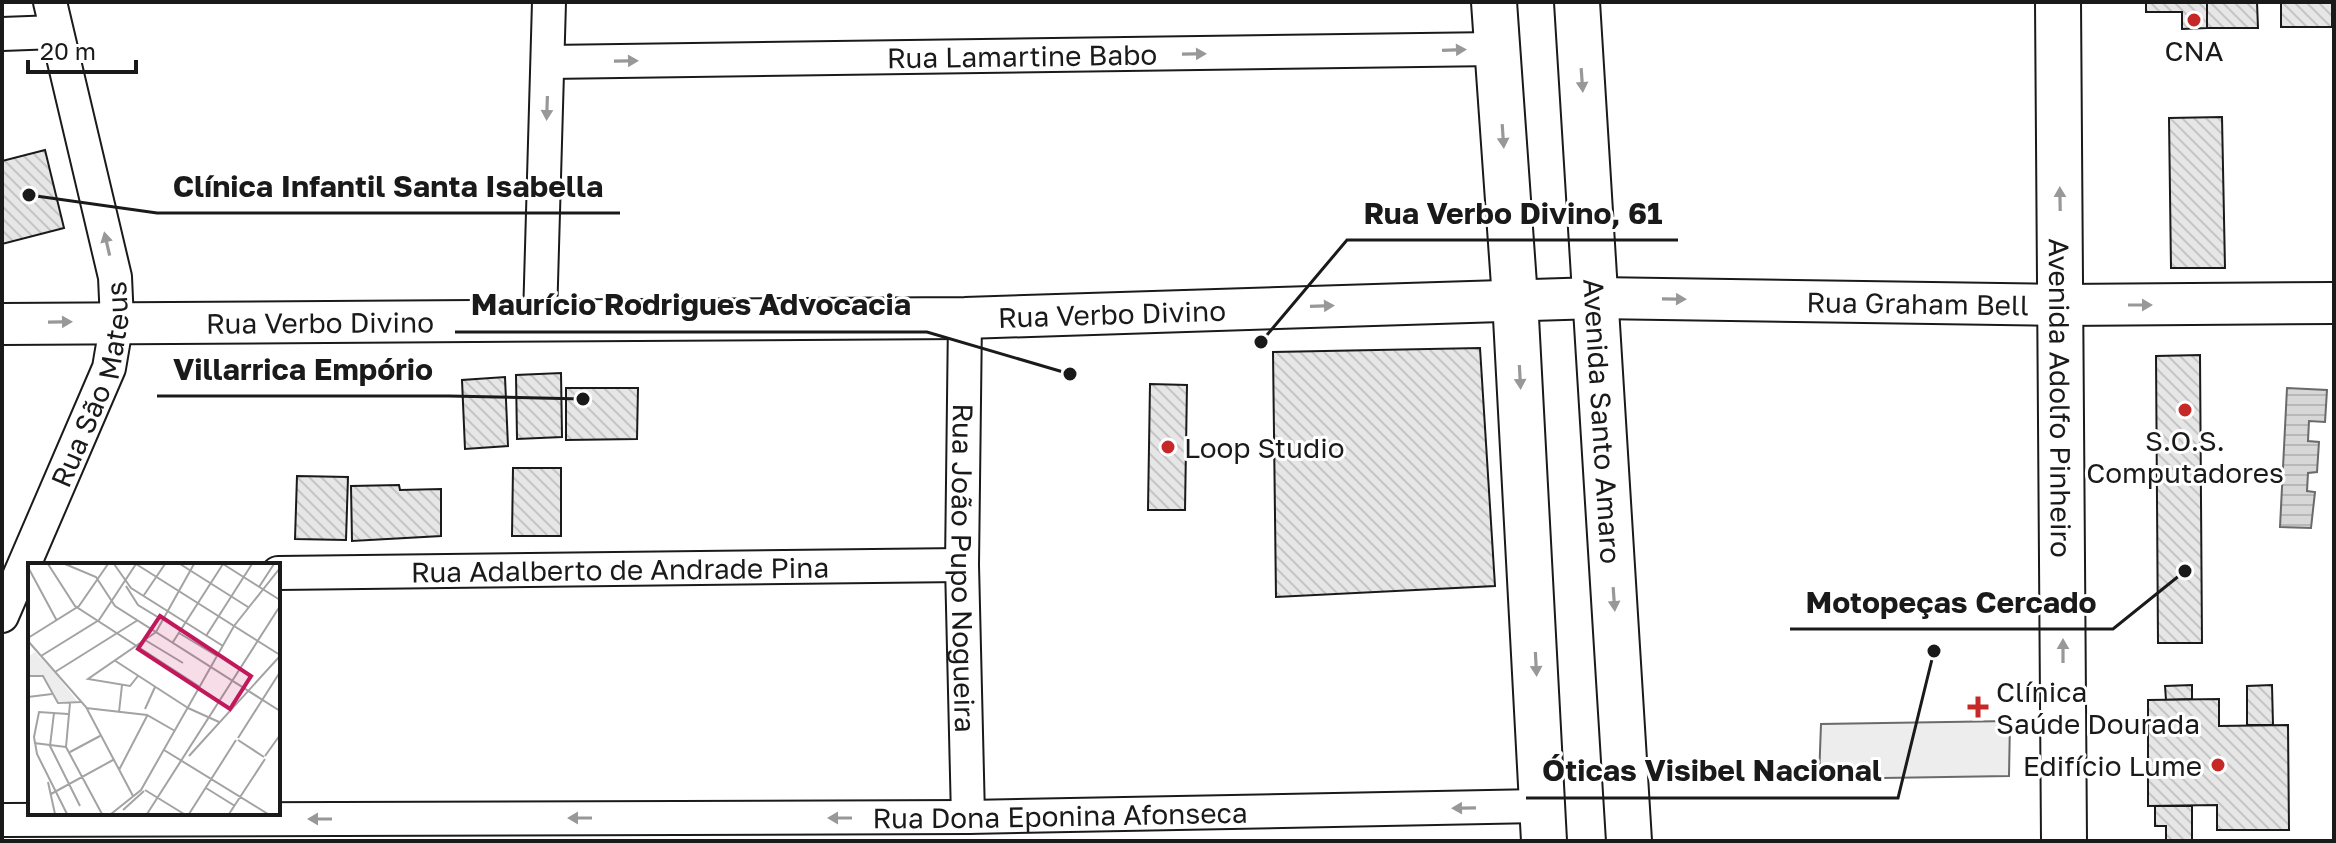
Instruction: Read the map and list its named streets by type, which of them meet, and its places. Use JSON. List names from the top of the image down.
{
  "streets": {
    "main road": ["Avenida Adolfo Pinheiro", "Avenida Santo Amaro"],
    "street": [
      "Rua Lamartine Babo",
      "Rua Graham Bell",
      "Rua Verbo Divino",
      "Rua São Mateus",
      "Rua João Pupo Nogueira",
      "Rua Adalberto de Andrade Pina",
      "Rua Dona Eponina Afonseca"
    ]
  },
  "crossings": [
    ["Rua Graham Bell", "Rua Verbo Divino"],
    ["Rua Graham Bell", "Avenida Adolfo Pinheiro"],
    ["Rua Graham Bell", "Avenida Santo Amaro"],
    ["Rua Verbo Divino", "Rua São Mateus"],
    ["Rua Verbo Divino", "Avenida Santo Amaro"],
    ["Rua Verbo Divino", "Rua João Pupo Nogueira"],
    ["Rua João Pupo Nogueira", "Rua Adalberto de Andrade Pina"],
    ["Rua João Pupo Nogueira", "Rua Dona Eponina Afonseca"]
  ],
  "one_way": [
    "Rua Lamartine Babo",
    "Rua Graham Bell",
    "Rua Verbo Divino",
    "Rua São Mateus",
    "Avenida Adolfo Pinheiro",
    "Rua Dona Eponina Afonseca"
  ],
  "places": {
    "other": [
      "CNA",
      "Clínica Infantil Santa Isabella",
      "Rua Verbo Divino, 61",
      "Maurício Rodrigues Advocacia",
      "Villarrica Empório",
      "S.O.S. Computadores",
      "Loop Studio",
      "Motopeças Cercado",
      "Óticas Visibel Nacional",
      "Edifício Lume"
    ],
    "health": ["Clínica Saúde Dourada"]
  },
  "scale_bar": "20 m"
}
